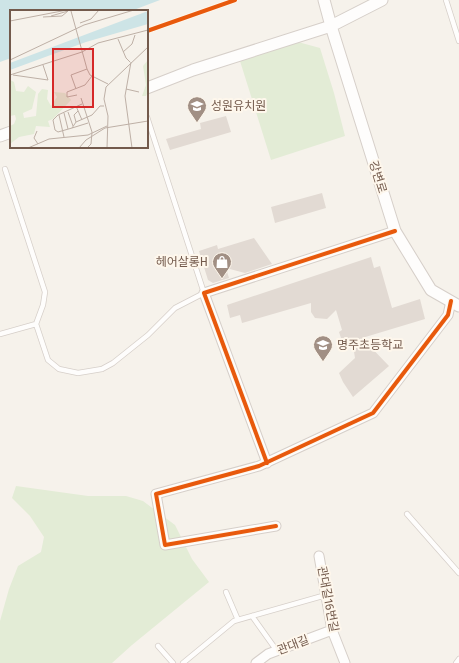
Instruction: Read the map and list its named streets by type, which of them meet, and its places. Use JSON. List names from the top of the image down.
{
  "streets": {
    "street": ["강변로", "관대길16번길", "관대길"]
  },
  "crossings": [
    ["관대길16번길", "관대길"]
  ],
  "places": {
    "school or university": ["성원유치원", "명주초등학교"],
    "shop": ["헤어살롱H"]
  }
}
